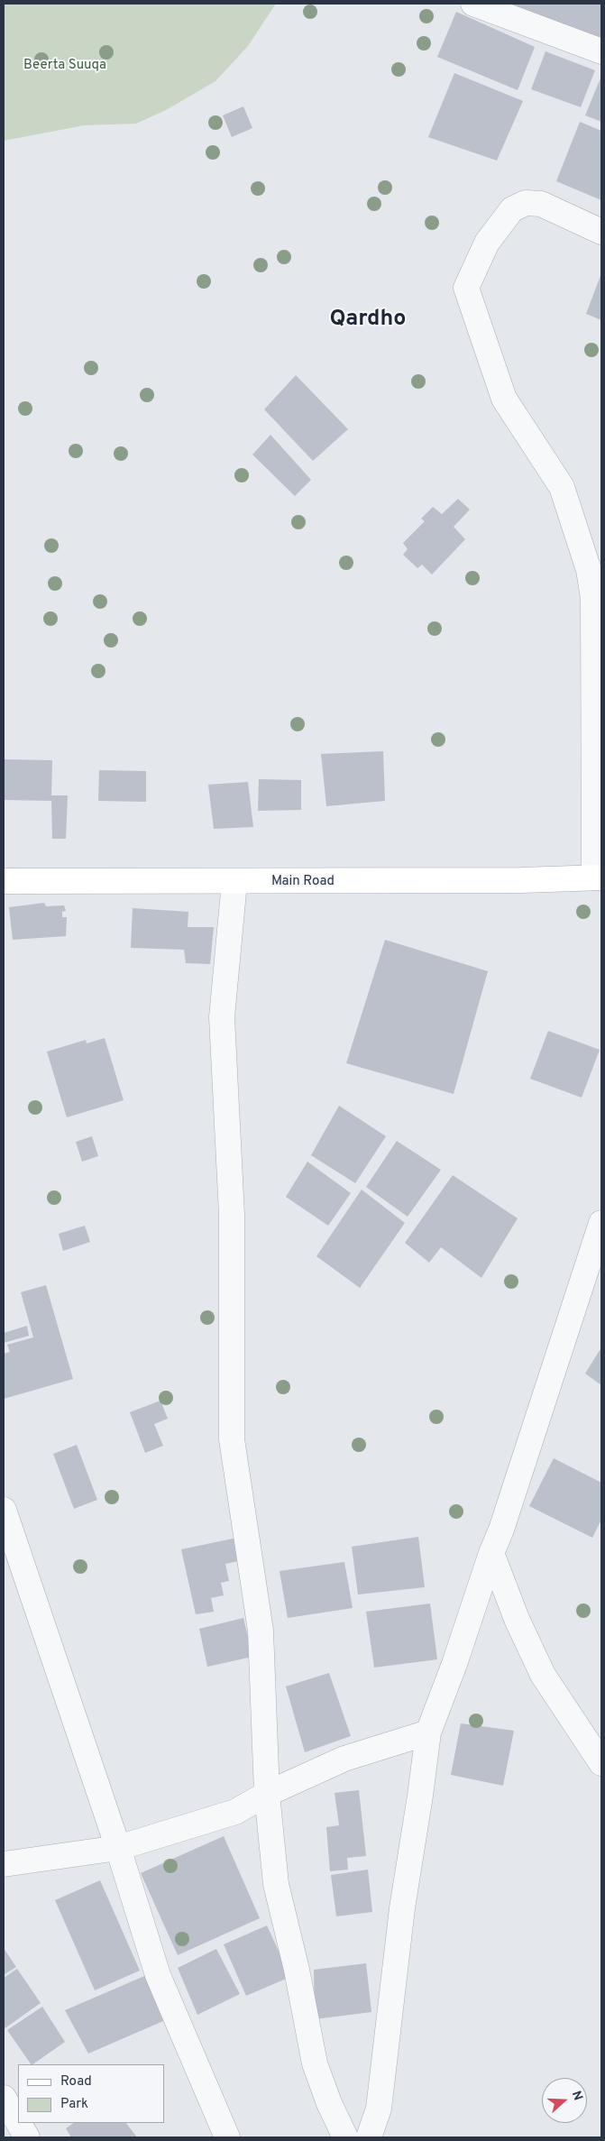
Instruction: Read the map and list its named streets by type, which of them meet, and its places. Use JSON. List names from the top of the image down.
{
  "streets": {
    "main road": ["Main Road"]
  },
  "districts": ["Qardho"],
  "parks": ["Beerta Suuqa"],
  "legend": ["Road", "Park"],
  "north": "right"
}
